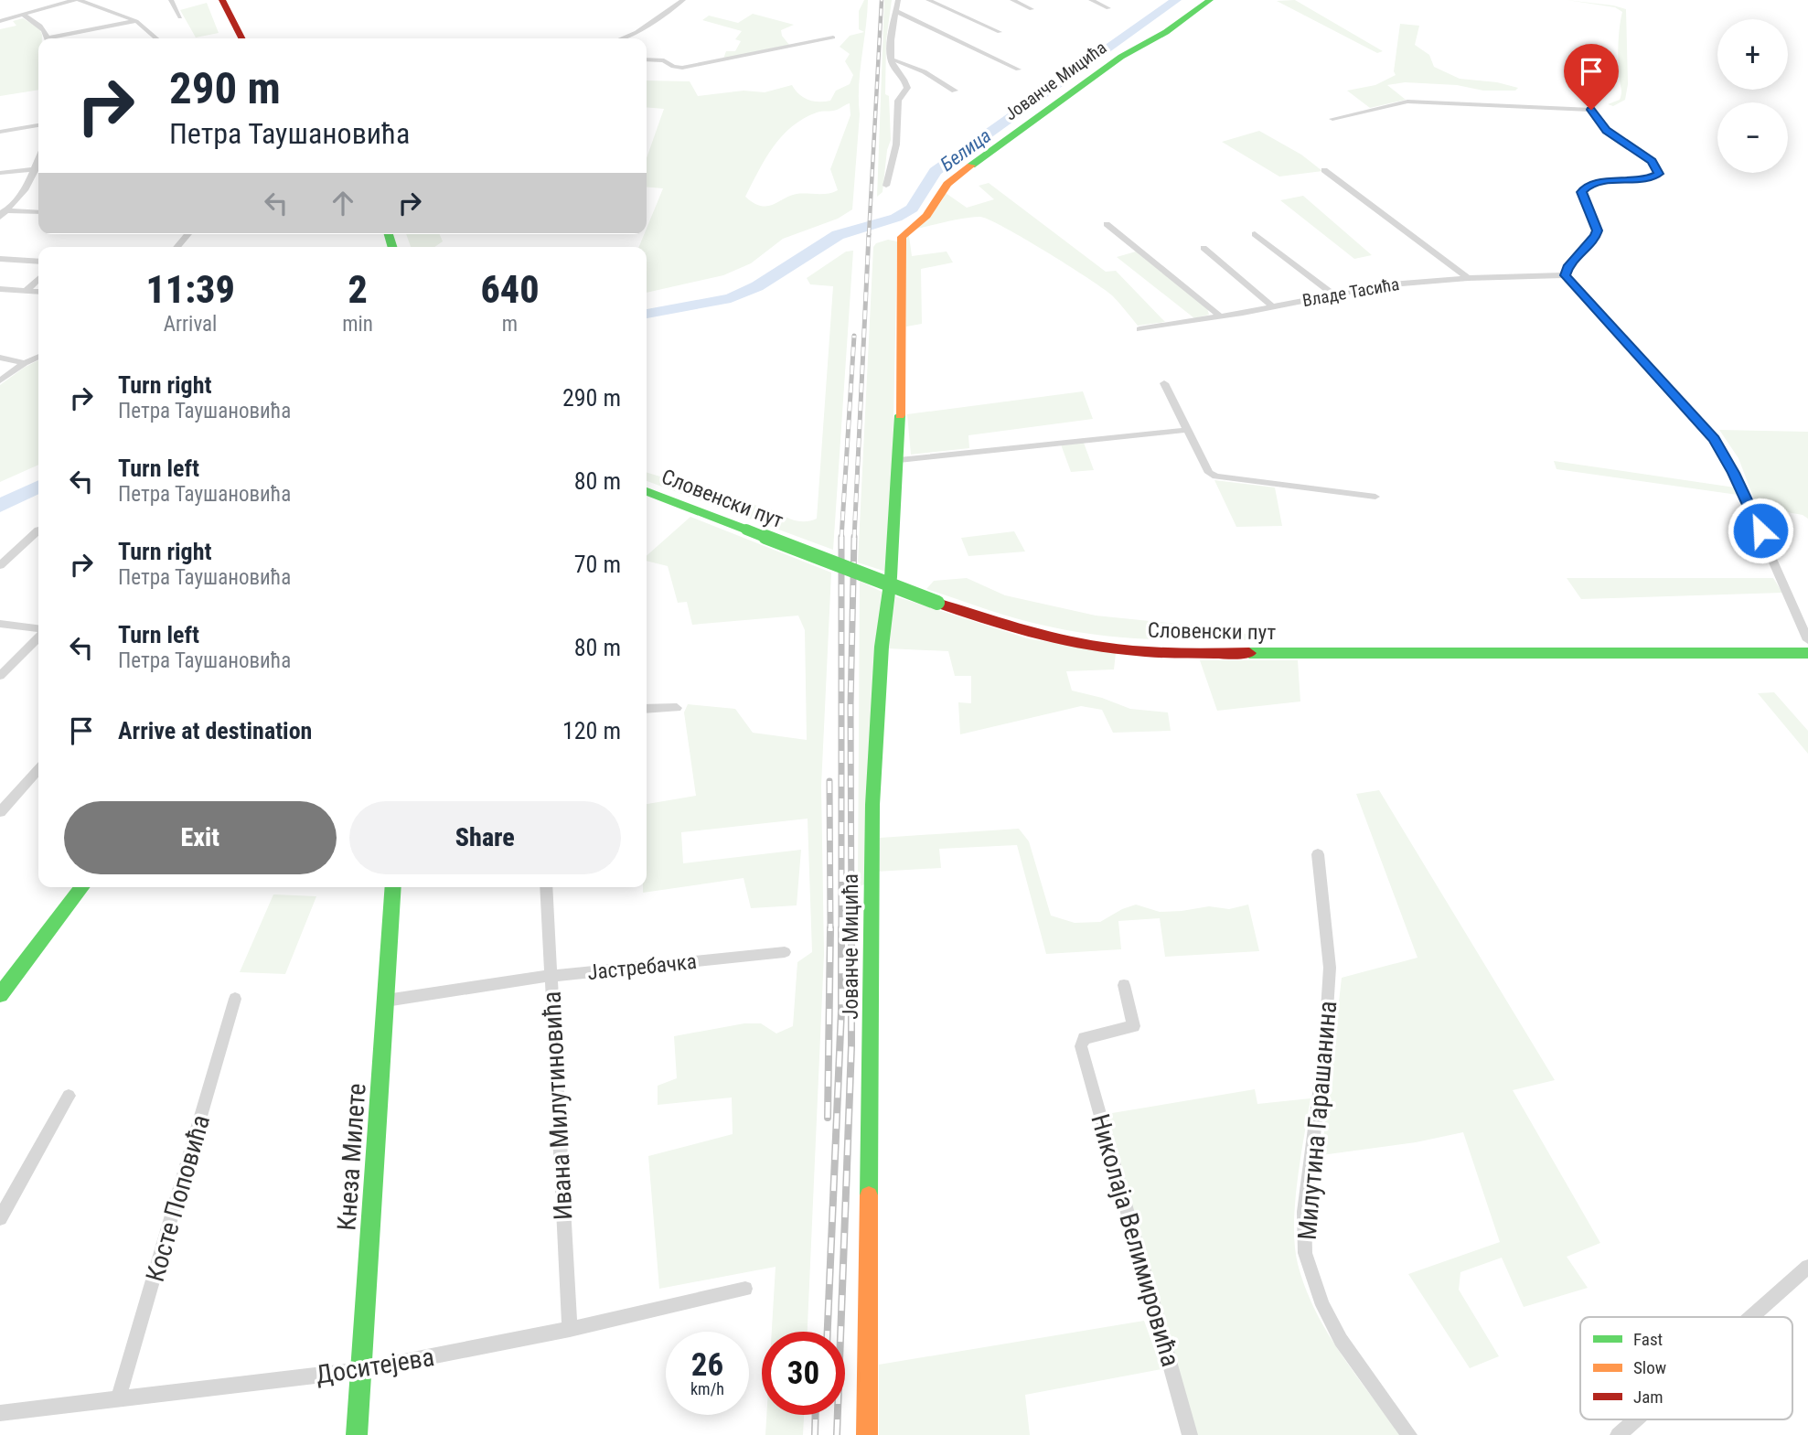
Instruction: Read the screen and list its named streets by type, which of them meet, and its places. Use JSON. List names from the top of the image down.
{
  "streets": {
    "street": [
      "Јованче Мицића",
      "Владе Тасића",
      "Словенски пут",
      "Јастребачка",
      "Ивана Милутиновића",
      "Милутина Гарашанина",
      "Кнеза Милете",
      "Косте Поповића",
      "Николаја Велимировића",
      "Доситејева"
    ]
  },
  "crossings": [
    ["Јастребачка", "Ивана Милутиновића"],
    ["Јастребачка", "Кнеза Милете"],
    ["Ивана Милутиновића", "Доситејева"],
    ["Кнеза Милете", "Доситејева"],
    ["Косте Поповића", "Доситејева"]
  ],
  "water": ["Белица"],
  "legend": ["Fast", "Slow", "Jam"],
  "page": {
    "map_buttons": ["+", "−"],
    "turn": ["290 m", "Петра Таушановића"],
    "eta": [
      "11:39",
      "Arrival",
      "2",
      "min",
      "640",
      "m"
    ],
    "list": [
      {
        "name": "Turn right",
        "note": "Петра Таушановића",
        "value": "290 m"
      },
      {
        "name": "Turn left",
        "note": "Петра Таушановића",
        "value": "80 m"
      },
      {
        "name": "Turn right",
        "note": "Петра Таушановића",
        "value": "70 m"
      },
      {
        "name": "Turn left",
        "note": "Петра Таушановића",
        "value": "80 m"
      },
      {
        "name": "Arrive at destination",
        "value": "120 m"
      }
    ],
    "buttons": ["Exit", "Share"],
    "speed": "26 km/h",
    "limit": "30"
  }
}
